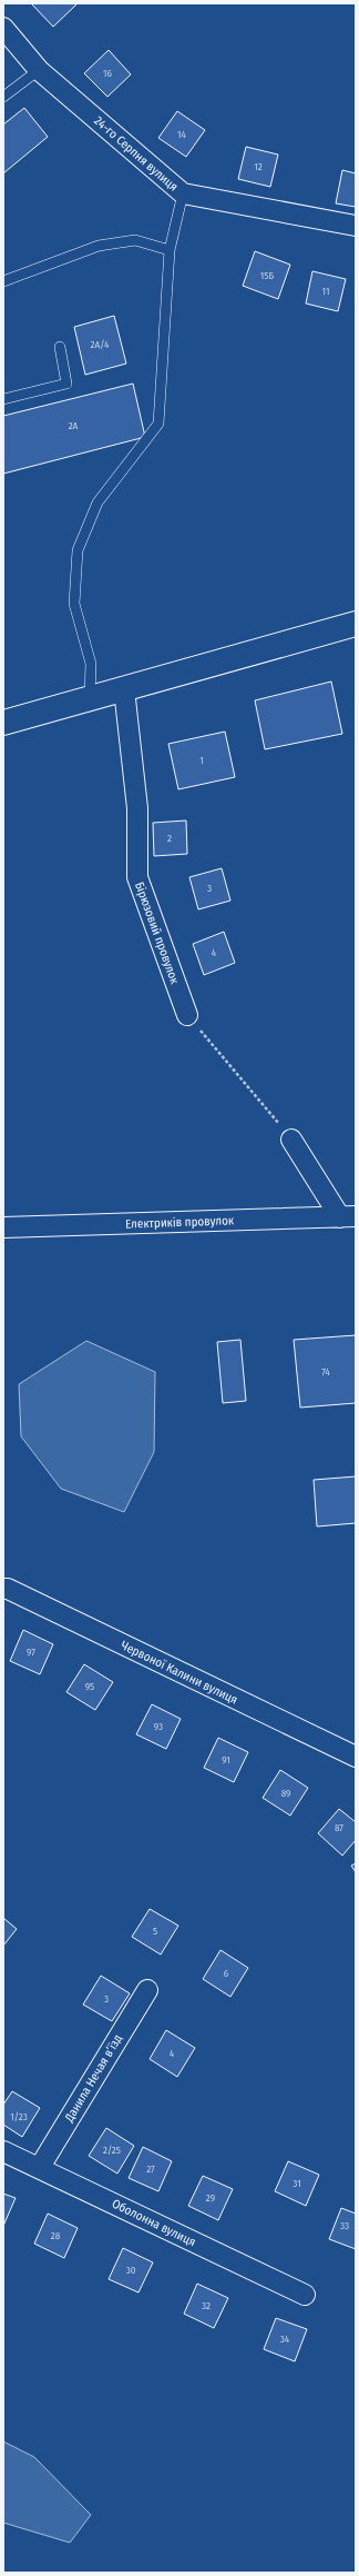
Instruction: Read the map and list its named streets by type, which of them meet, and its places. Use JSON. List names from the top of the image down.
{
  "streets": {
    "street": [
      "24-го Серпня вулиця",
      "Бірюзовий провулок",
      "Електриків провулок",
      "Червоної Калини вулиця",
      "Данила Нечая в’їзд",
      "Оболонна вулиця"
    ]
  },
  "crossings": [
    ["Данила Нечая в’їзд", "Оболонна вулиця"]
  ],
  "house_numbers": [
    "16",
    "14",
    "12",
    "15Б",
    "11",
    "2А/4",
    "2А",
    "1",
    "2",
    "3",
    "4",
    "74",
    "97",
    "95",
    "93",
    "91",
    "89",
    "87",
    "5",
    "6",
    "3",
    "4",
    "1/23",
    "2/25",
    "27",
    "31",
    "29",
    "33",
    "28",
    "30",
    "32",
    "34"
  ]
}
